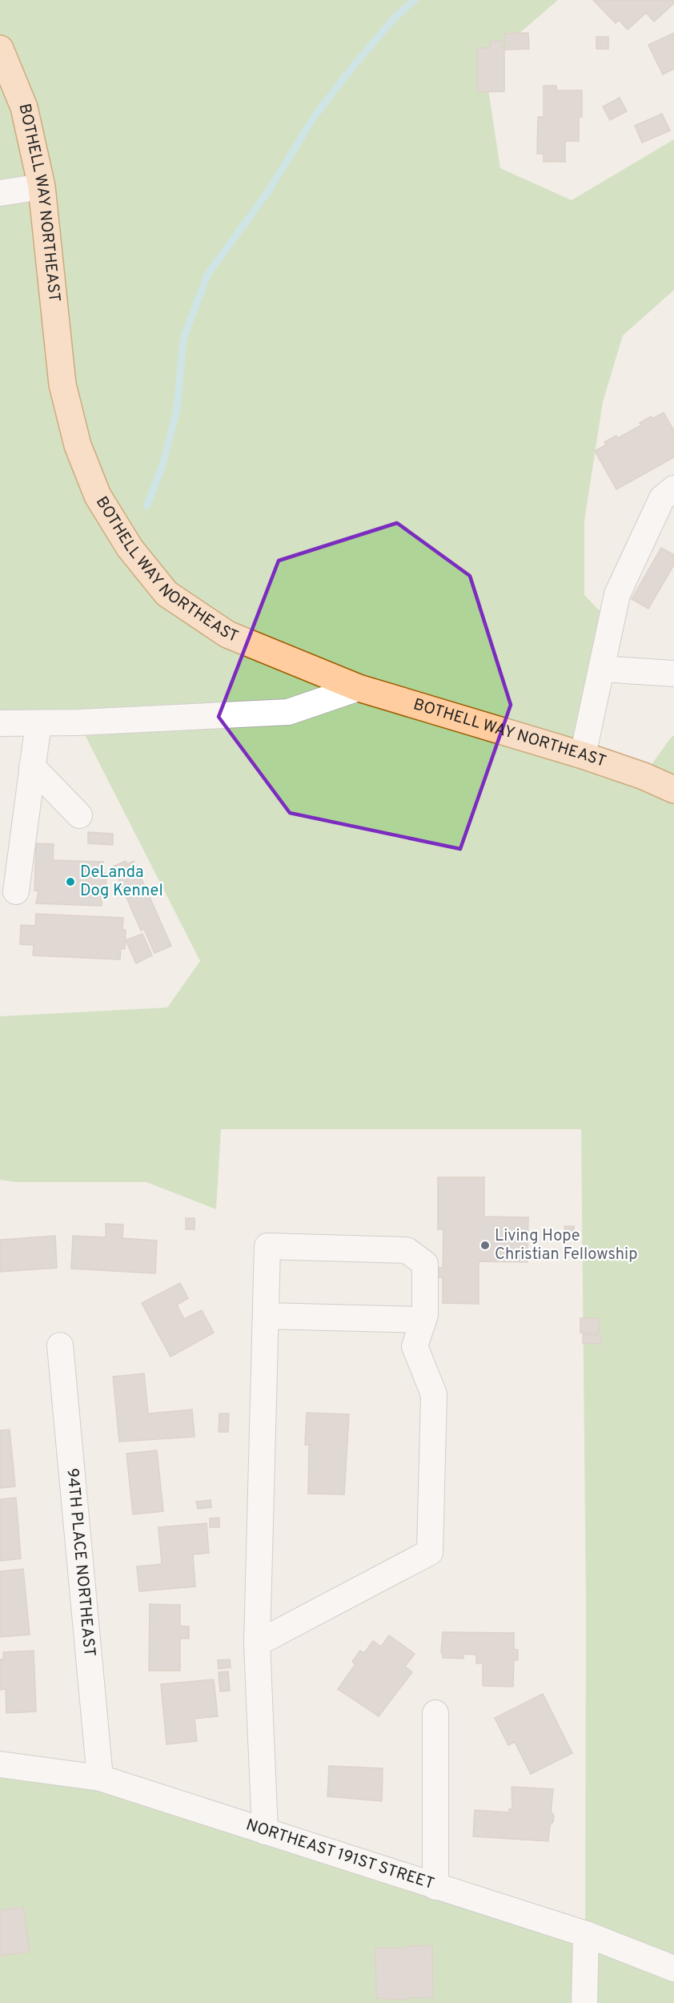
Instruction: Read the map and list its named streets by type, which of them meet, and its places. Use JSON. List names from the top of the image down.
{
  "streets": {
    "main road": ["BOTHELL WAY NORTHEAST"],
    "street": ["94TH PLACE NORTHEAST", "NORTHEAST 191ST STREET"]
  },
  "crossings": [
    ["94TH PLACE NORTHEAST", "NORTHEAST 191ST STREET"]
  ],
  "places": ["DeLanda Dog Kennel", "Living Hope Christian Fellowship"]
}
